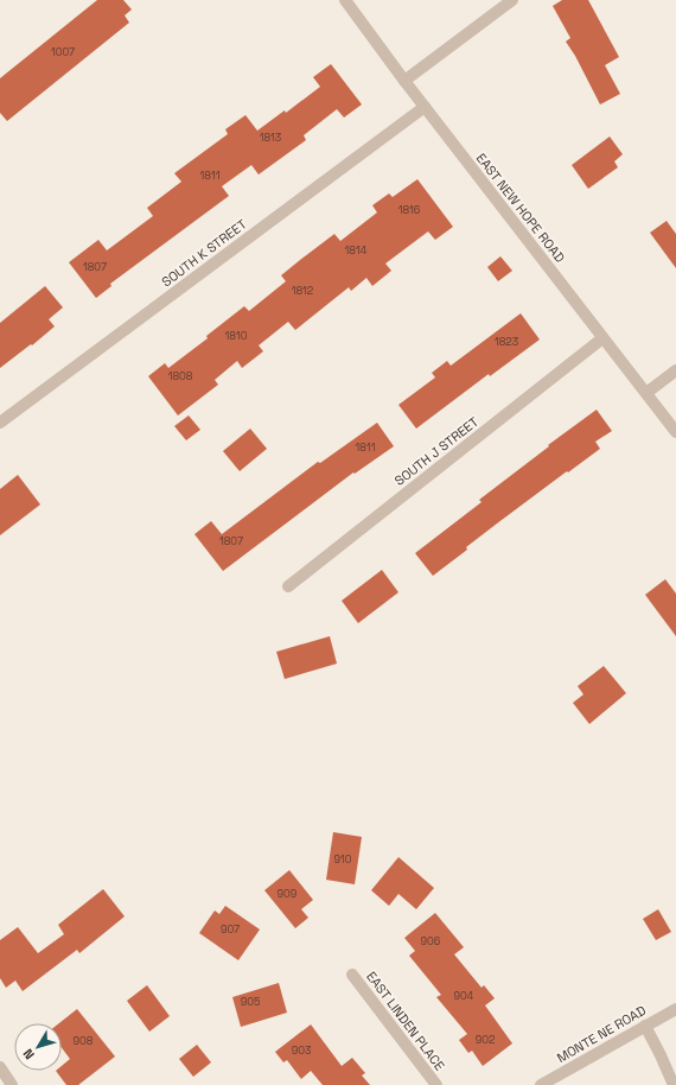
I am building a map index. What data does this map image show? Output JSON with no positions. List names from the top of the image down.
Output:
{
  "streets": {
    "street": [
      "EAST NEW HOPE ROAD",
      "SOUTH K STREET",
      "SOUTH J STREET",
      "EAST LINDEN PLACE",
      "MONTE NE ROAD"
    ]
  },
  "crossings": [
    ["EAST NEW HOPE ROAD", "SOUTH K STREET"],
    ["EAST NEW HOPE ROAD", "SOUTH J STREET"]
  ],
  "house_numbers": [
    "1007",
    "1813",
    "1811",
    "1816",
    "1814",
    "1807",
    "1812",
    "1810",
    "1823",
    "1808",
    "1811",
    "1807",
    "910",
    "909",
    "907",
    "906",
    "904",
    "905",
    "902",
    "908",
    "903"
  ],
  "north": "bottom left"
}
